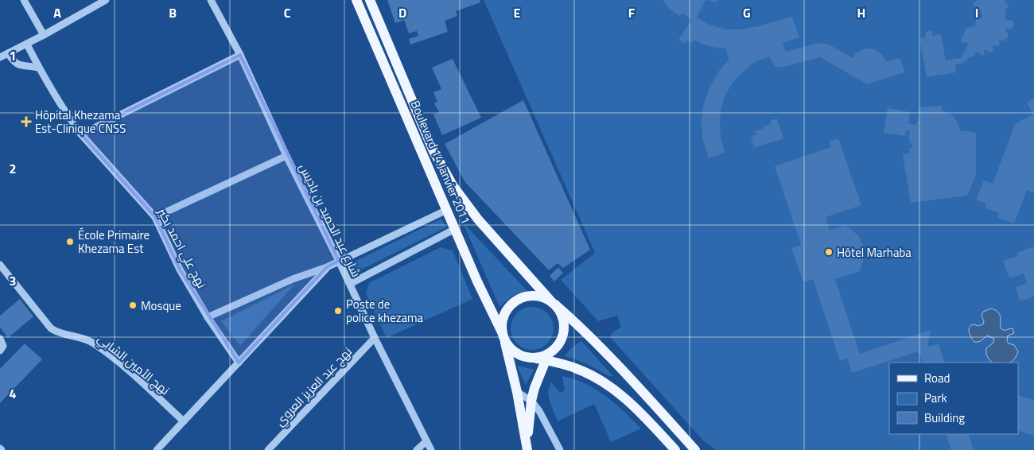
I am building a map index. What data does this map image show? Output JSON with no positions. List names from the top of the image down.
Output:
{
  "streets": {
    "main road": ["Boulevard 14 Janvier 2011"],
    "street": [
      "شارع عبد الحميد بن باديس",
      "نهج علي احمد بكير",
      "نهج الأمين الشابي",
      "نهج عبد العزيز العروي"
    ]
  },
  "crossings": [
    ["شارع عبد الحميد بن باديس", "نهج عبد العزيز العروي"]
  ],
  "places": {
    "health": ["Hôpital Khezama Est-Clinique CNSS"],
    "other": [
      "École Primaire Khezama Est",
      "Hôtel Marhaba",
      "Mosque",
      "Poste de police khezama"
    ]
  },
  "legend": ["Road", "Park", "Building"],
  "grid": {
    "columns": [
      "A",
      "B",
      "C",
      "D",
      "E",
      "F",
      "G",
      "H",
      "I"
    ],
    "rows": [
      "1",
      "2",
      "3",
      "4"
    ]
  }
}
